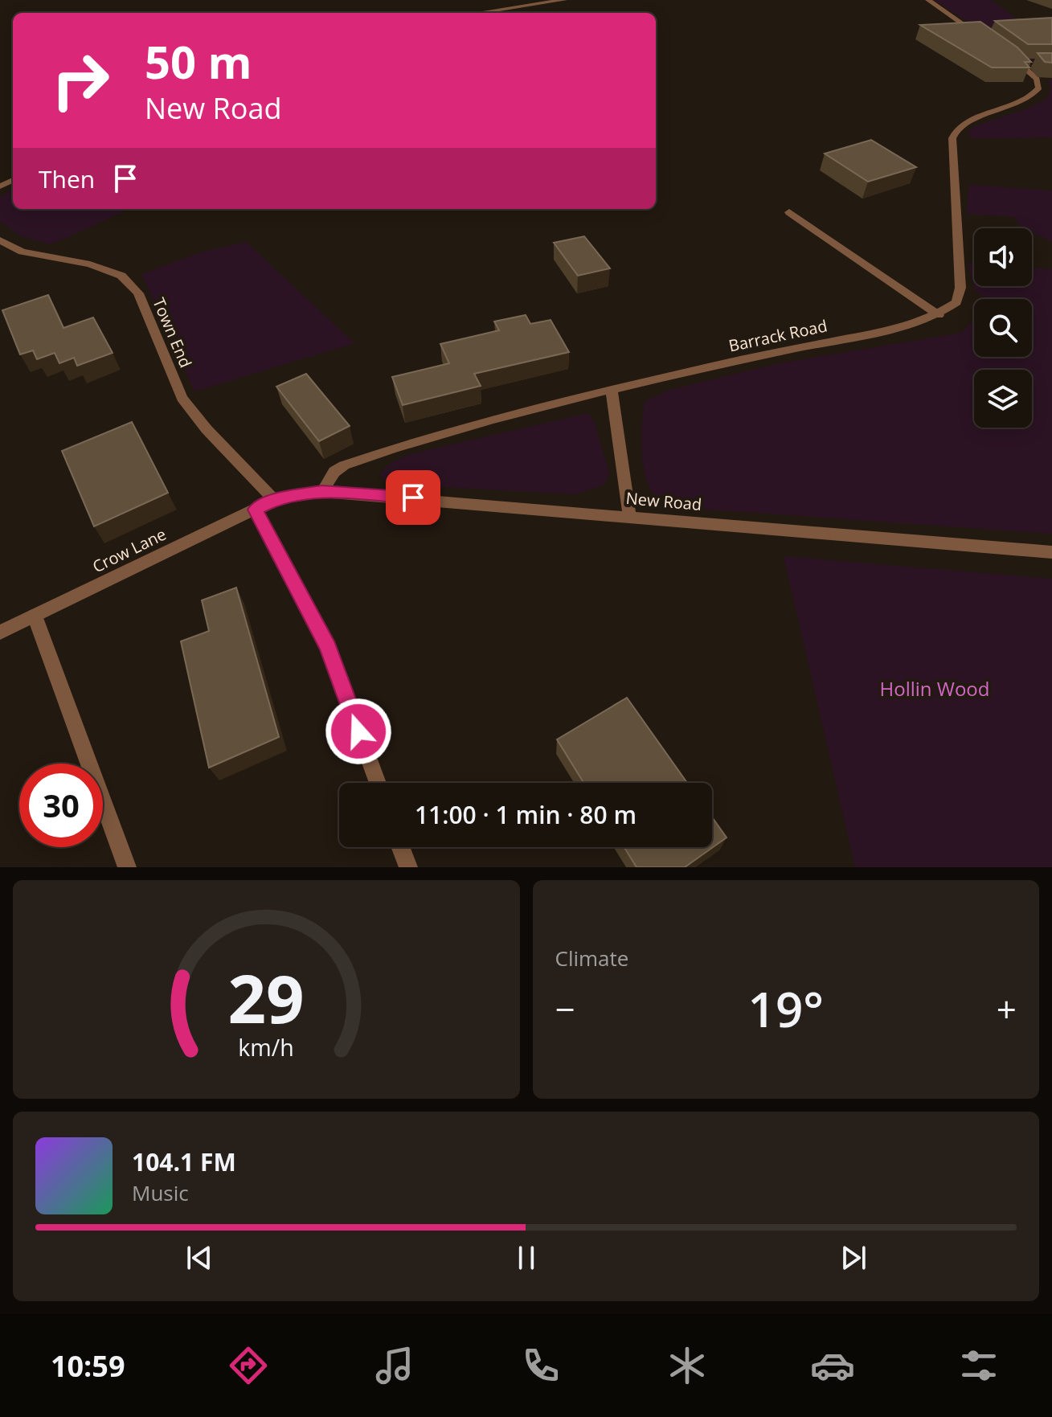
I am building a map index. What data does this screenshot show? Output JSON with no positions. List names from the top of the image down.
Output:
{
  "streets": {
    "street": [
      "Town End",
      "Barrack Road",
      "New Road",
      "Crow Lane"
    ]
  },
  "crossings": [
    ["Town End", "New Road"],
    ["Town End", "Crow Lane"],
    ["Barrack Road", "New Road"],
    ["New Road", "Crow Lane"]
  ],
  "parks": ["Hollin Wood"],
  "page": {
    "turn": ["50 m", "New Road"],
    "then": "Then",
    "limit": "30",
    "trip": "11:00 · 1 min · 80 m",
    "tile": "Climate",
    "heat": ["−", "19°", "+"],
    "song": ["104.1 FM", "Music"],
    "tabs": "10:59",
    "gauge": ["29", "km/h"]
  }
}
